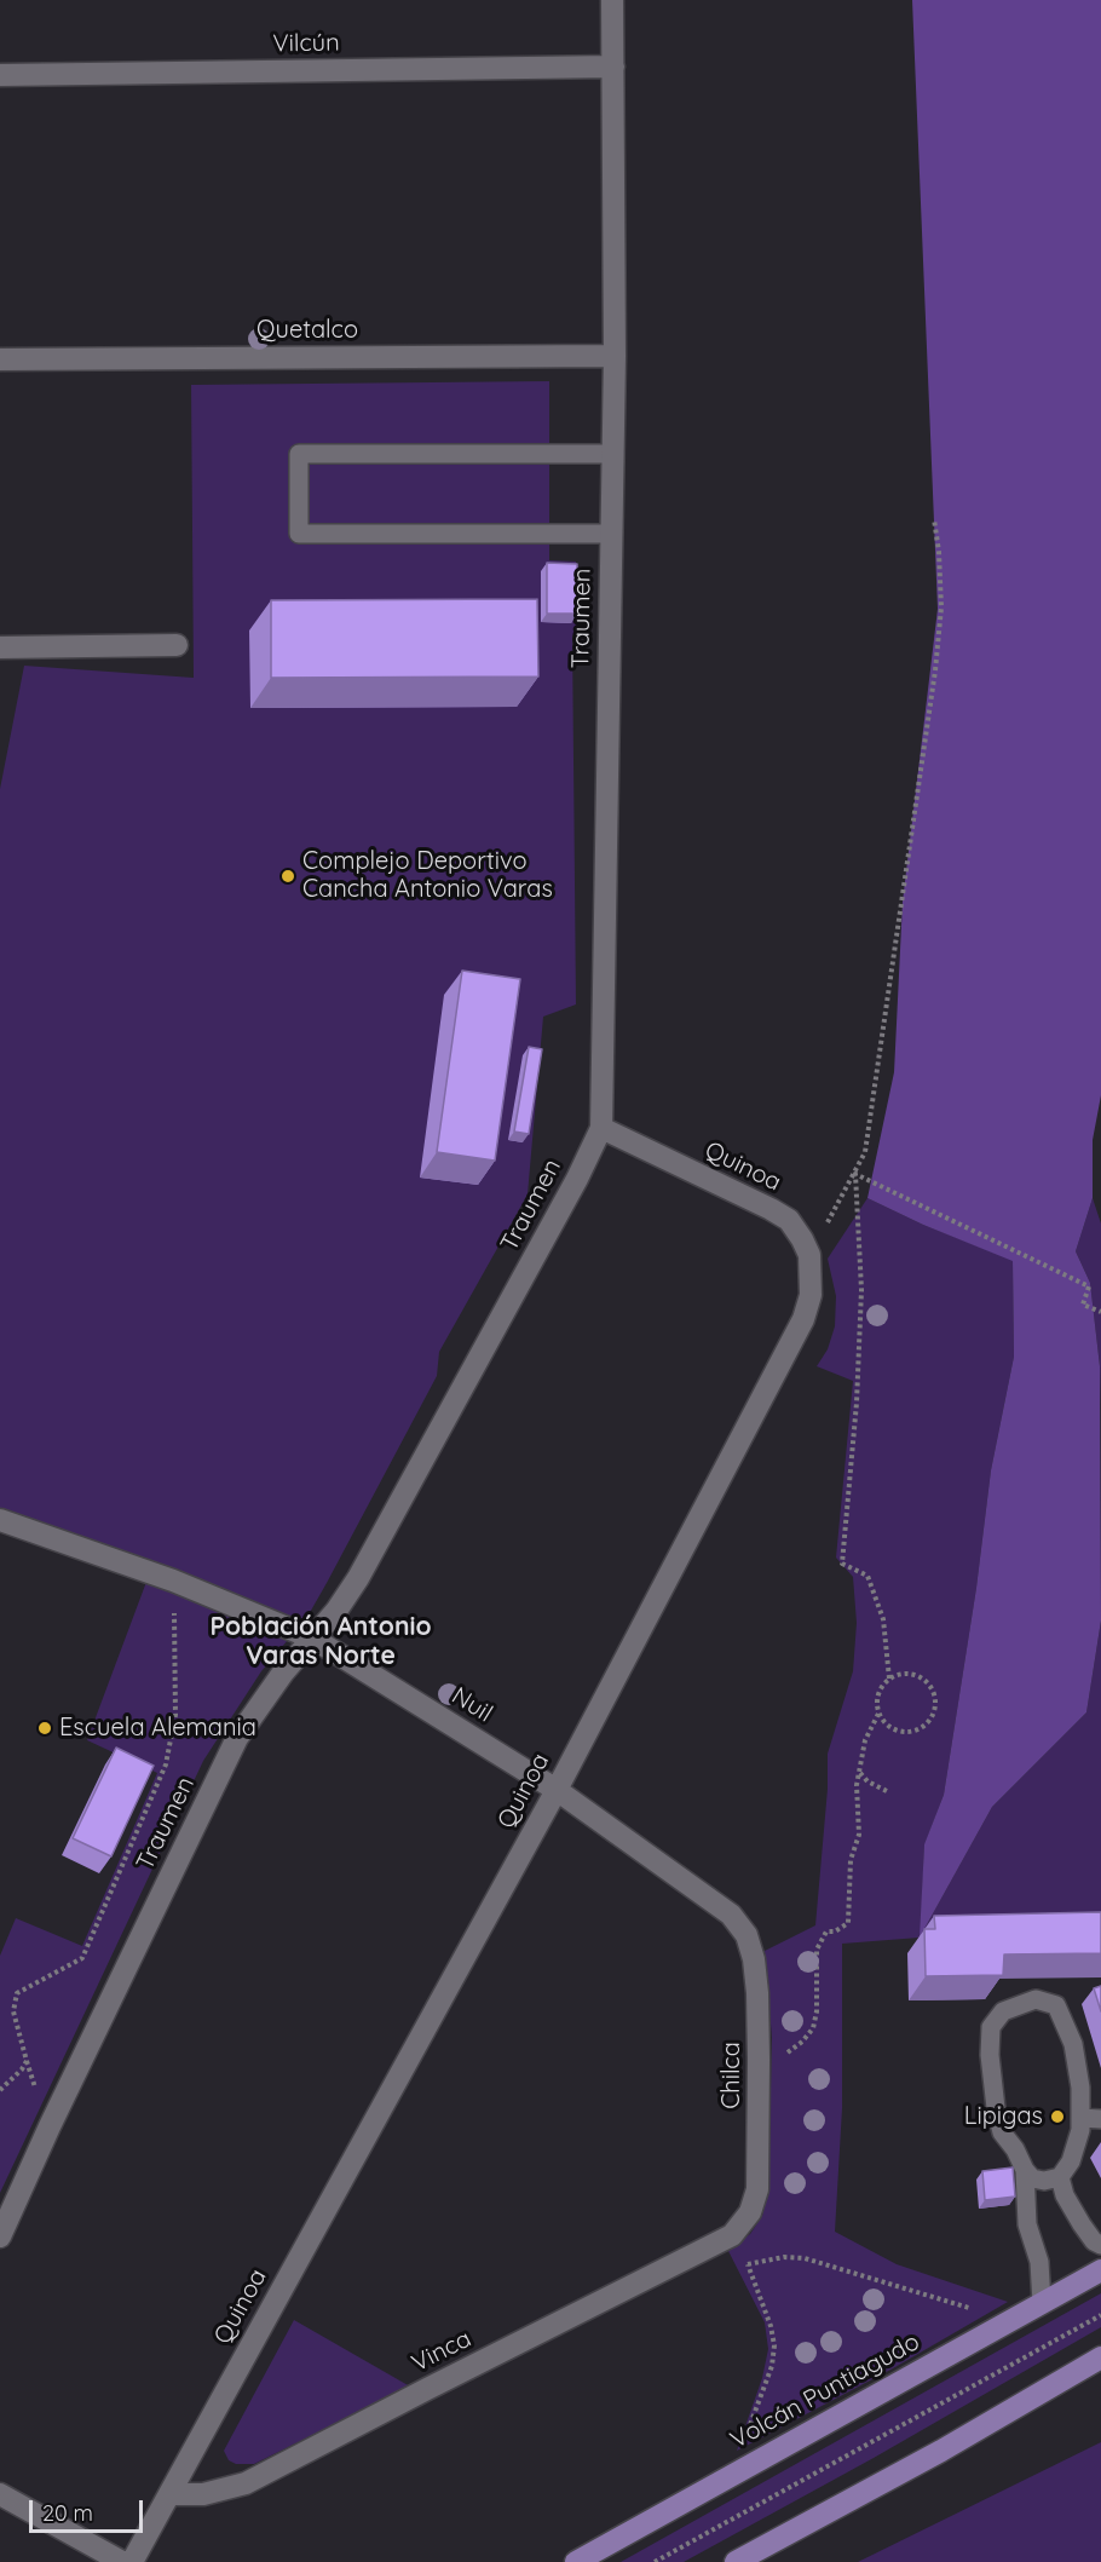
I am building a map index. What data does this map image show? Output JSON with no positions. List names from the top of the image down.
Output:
{
  "streets": {
    "main road": ["Volcán Puntiagudo"],
    "street": [
      "Vilcún",
      "Quetalco",
      "Traumen",
      "Quinoa",
      "Nuil",
      "Chilca",
      "Vinca"
    ]
  },
  "crossings": [
    ["Vilcún", "Traumen"],
    ["Quetalco", "Traumen"],
    ["Traumen", "Quinoa"],
    ["Traumen", "Nuil"],
    ["Quinoa", "Nuil"],
    ["Quinoa", "Vinca"],
    ["Nuil", "Chilca"],
    ["Chilca", "Vinca"]
  ],
  "districts": ["Población Antonio Varas Norte"],
  "places": ["Complejo Deportivo Cancha Antonio Varas", "Escuela Alemania", "Lipigas"],
  "scale_bar": "20 m"
}
